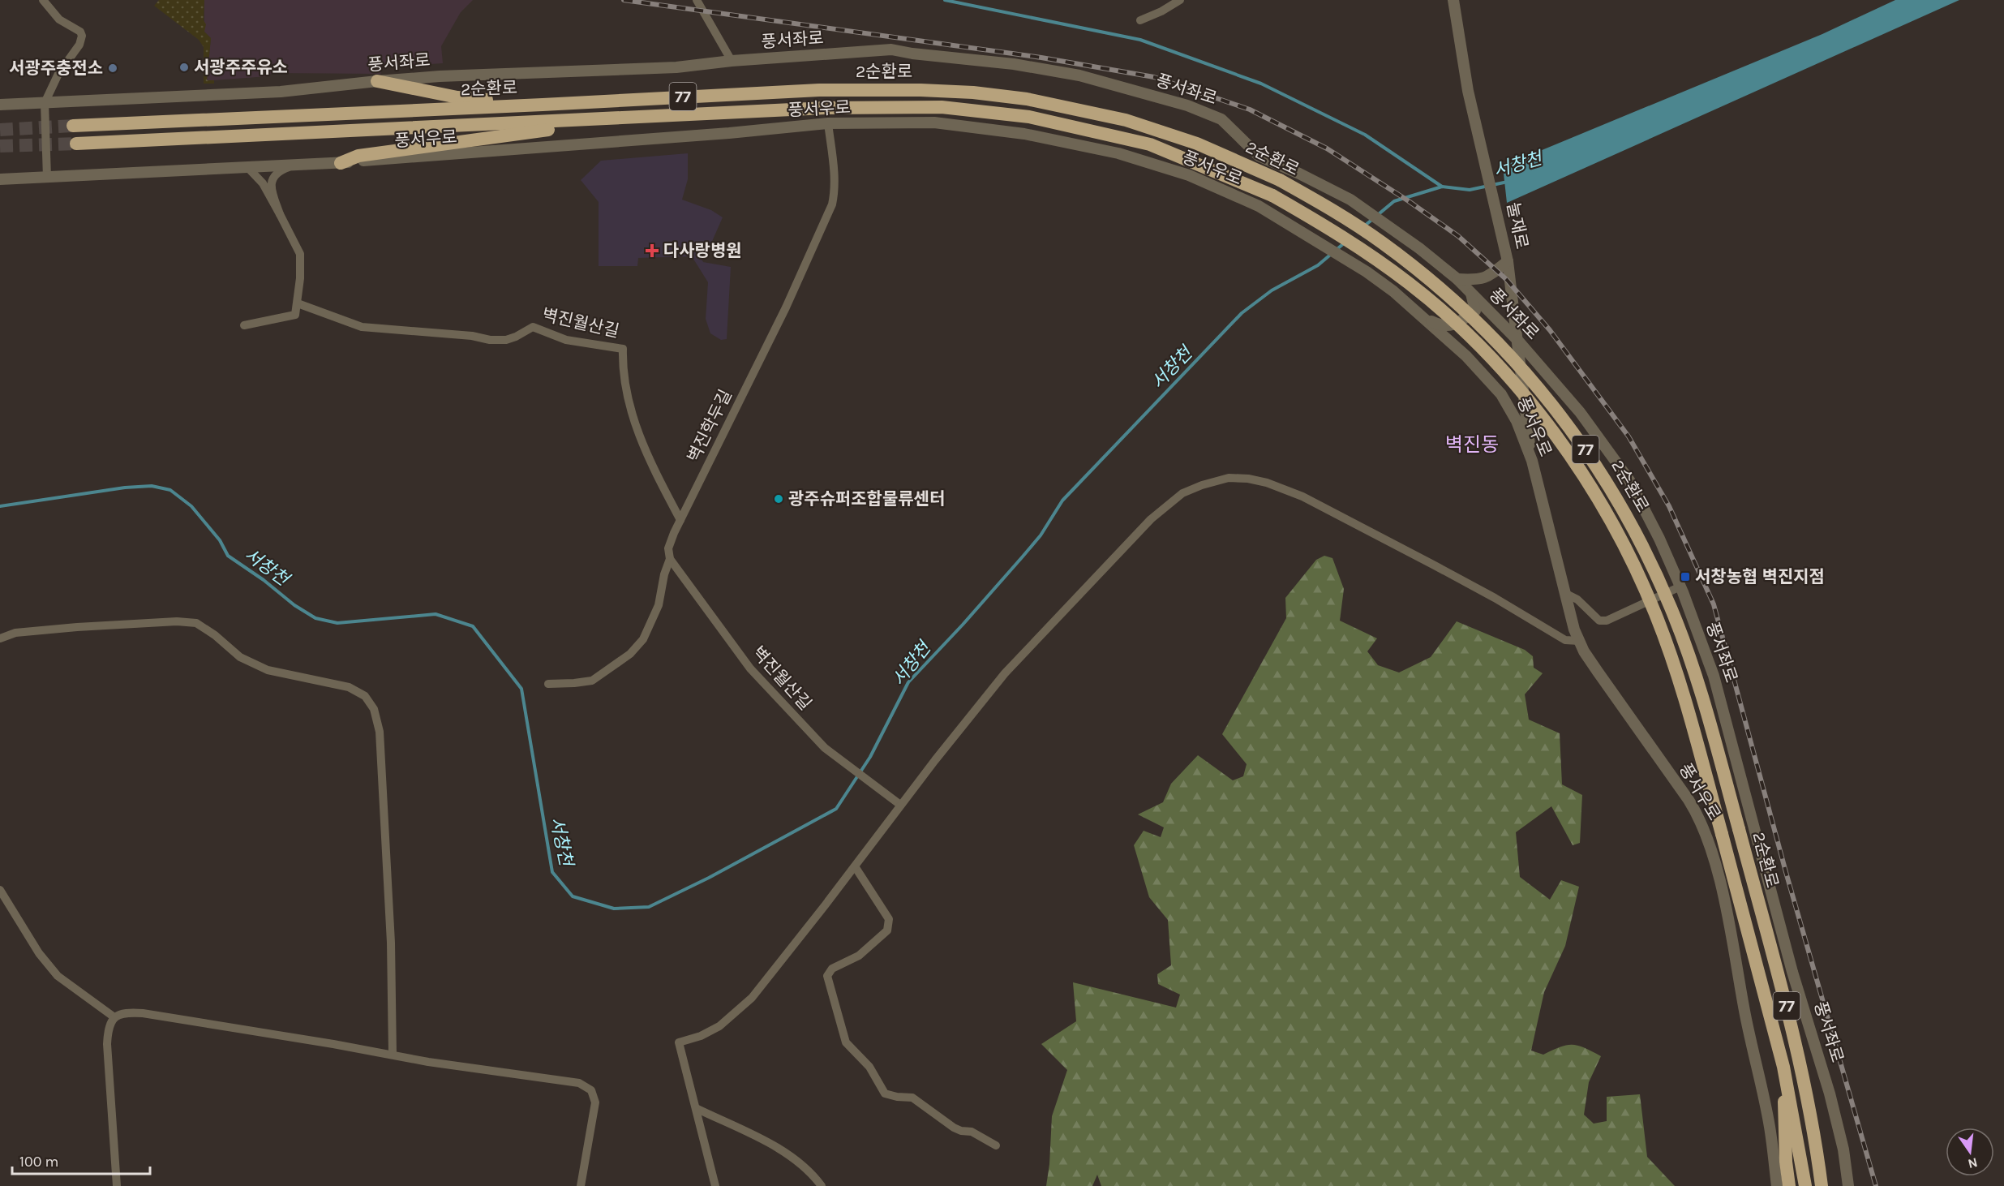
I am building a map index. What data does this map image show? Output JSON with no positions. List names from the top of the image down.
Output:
{
  "streets": {
    "highway": ["2순환로", "77"],
    "street": [
      "풍서좌로",
      "풍서우로",
      "눌재로",
      "벽진월산길",
      "벽진학두길"
    ]
  },
  "crossings": [
    ["풍서좌로", "눌재로"],
    ["풍서우로", "눌재로"],
    ["풍서우로", "벽진학두길"],
    ["벽진월산길", "벽진학두길"]
  ],
  "districts": ["벽진동"],
  "water": ["서창천"],
  "places": {
    "other": ["서광주주유소", "서광주충전소", "광주슈퍼조합물류센터"],
    "health": ["다사랑병원"],
    "transit": ["서창농협 벽진지점"]
  },
  "scale_bar": "100 m",
  "north": "bottom"
}
